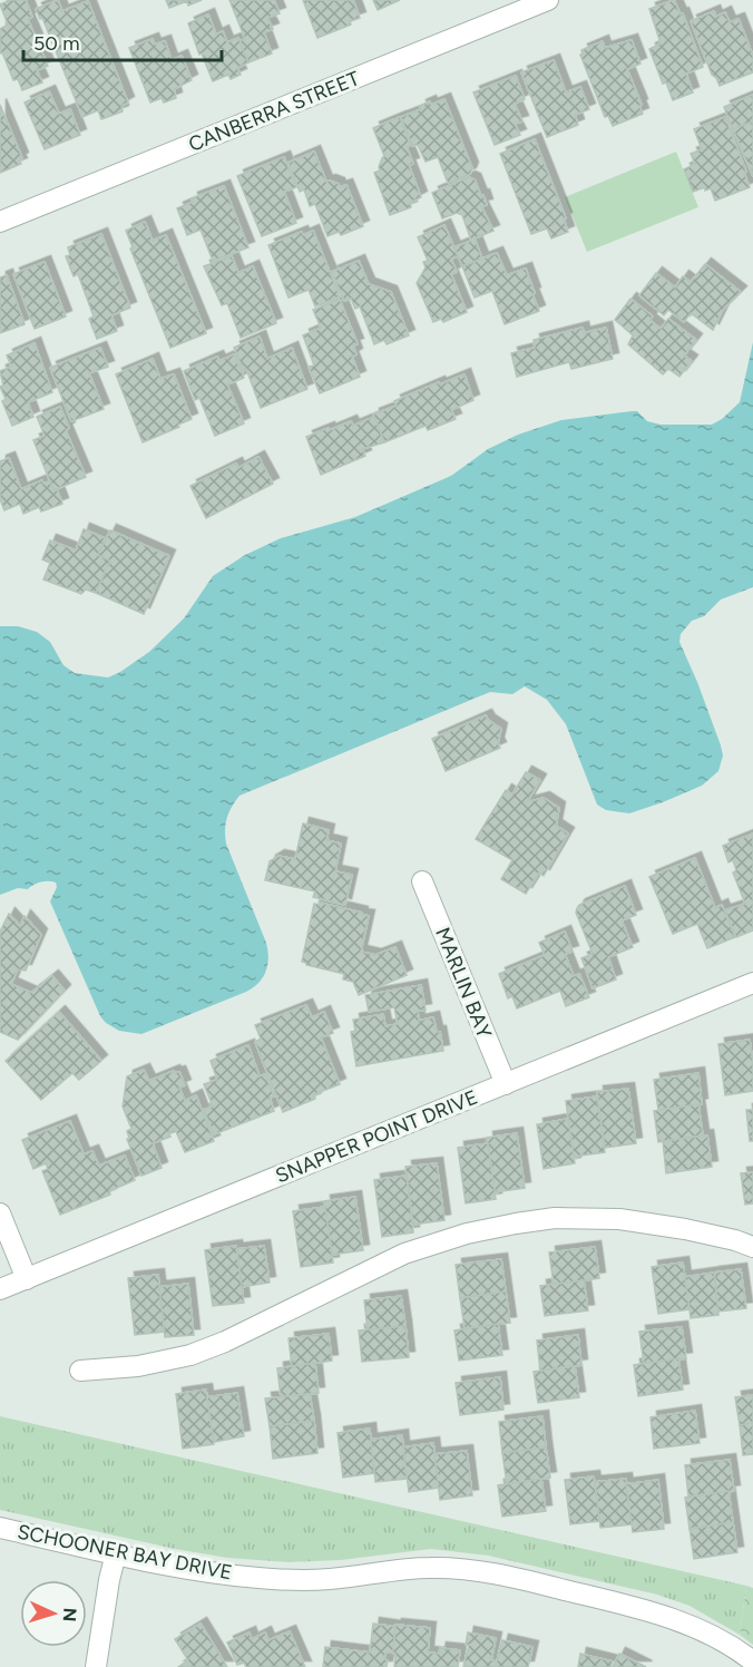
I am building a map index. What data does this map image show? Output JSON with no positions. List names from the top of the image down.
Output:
{
  "streets": {
    "street": [
      "CANBERRA STREET",
      "MARLIN BAY",
      "SNAPPER POINT DRIVE",
      "SCHOONER BAY DRIVE"
    ]
  },
  "crossings": [
    ["MARLIN BAY", "SNAPPER POINT DRIVE"]
  ],
  "scale_bar": "50 m",
  "north": "right"
}
